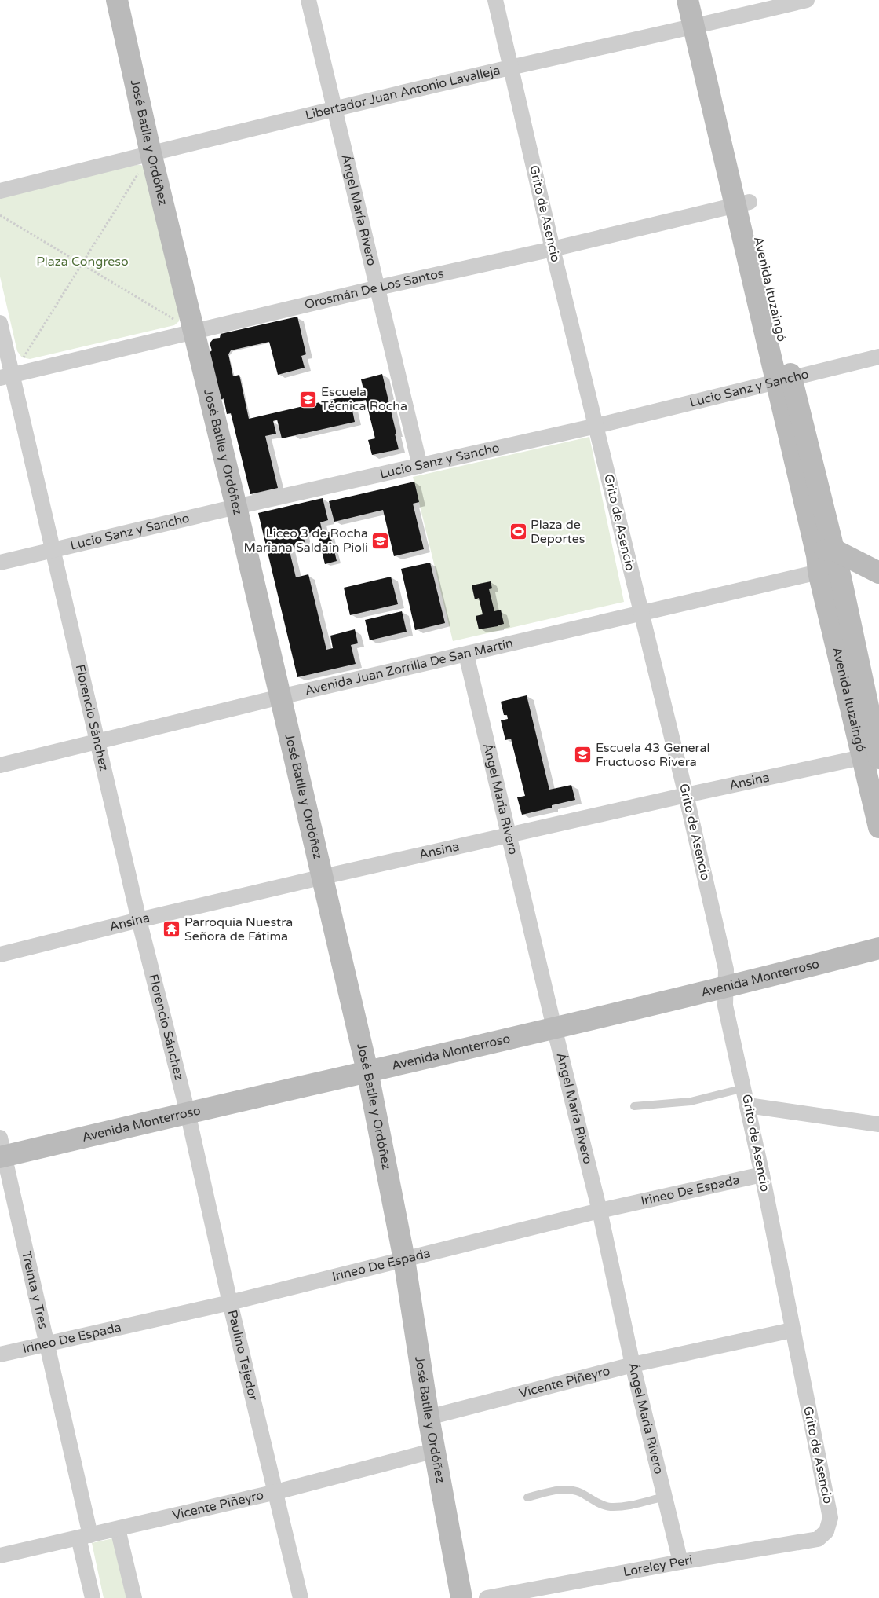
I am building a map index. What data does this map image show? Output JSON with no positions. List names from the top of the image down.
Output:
{
  "streets": {
    "street": [
      "Libertador Juan Antonio Lavalleja",
      "José Batlle y Ordóñez",
      "Ángel María Rivero",
      "Grito de Asencio",
      "Orosmán De Los Santos",
      "Avenida Ituzaingó",
      "Lucio Sanz y Sancho",
      "Avenida Juan Zorrilla De San Martín",
      "Florencio Sánchez",
      "Ansina",
      "Avenida Monterroso",
      "Irineo De Espada",
      "Treinta y Tres",
      "Paulino Tejedor",
      "Vicente Piñeyro",
      "Loreley Peri"
    ]
  },
  "crossings": [
    ["Libertador Juan Antonio Lavalleja", "José Batlle y Ordóñez"],
    ["Libertador Juan Antonio Lavalleja", "Ángel María Rivero"],
    ["Libertador Juan Antonio Lavalleja", "Grito de Asencio"],
    ["Libertador Juan Antonio Lavalleja", "Avenida Ituzaingó"],
    ["José Batlle y Ordóñez", "Orosmán De Los Santos"],
    ["José Batlle y Ordóñez", "Lucio Sanz y Sancho"],
    ["José Batlle y Ordóñez", "Avenida Juan Zorrilla De San Martín"],
    ["José Batlle y Ordóñez", "Ansina"],
    ["José Batlle y Ordóñez", "Avenida Monterroso"],
    ["José Batlle y Ordóñez", "Irineo De Espada"],
    ["José Batlle y Ordóñez", "Vicente Piñeyro"],
    ["Ángel María Rivero", "Orosmán De Los Santos"],
    ["Ángel María Rivero", "Lucio Sanz y Sancho"],
    ["Ángel María Rivero", "Avenida Juan Zorrilla De San Martín"],
    ["Ángel María Rivero", "Ansina"],
    ["Ángel María Rivero", "Avenida Monterroso"],
    ["Ángel María Rivero", "Irineo De Espada"],
    ["Ángel María Rivero", "Vicente Piñeyro"],
    ["Ángel María Rivero", "Loreley Peri"],
    ["Grito de Asencio", "Orosmán De Los Santos"],
    ["Grito de Asencio", "Lucio Sanz y Sancho"],
    ["Grito de Asencio", "Avenida Juan Zorrilla De San Martín"],
    ["Grito de Asencio", "Ansina"],
    ["Grito de Asencio", "Avenida Monterroso"],
    ["Grito de Asencio", "Irineo De Espada"],
    ["Grito de Asencio", "Vicente Piñeyro"],
    ["Grito de Asencio", "Loreley Peri"],
    ["Orosmán De Los Santos", "Avenida Ituzaingó"],
    ["Orosmán De Los Santos", "Florencio Sánchez"],
    ["Avenida Ituzaingó", "Lucio Sanz y Sancho"],
    ["Avenida Ituzaingó", "Avenida Juan Zorrilla De San Martín"],
    ["Avenida Ituzaingó", "Ansina"],
    ["Lucio Sanz y Sancho", "Florencio Sánchez"],
    ["Avenida Juan Zorrilla De San Martín", "Florencio Sánchez"],
    ["Florencio Sánchez", "Ansina"],
    ["Florencio Sánchez", "Avenida Monterroso"],
    ["Florencio Sánchez", "Paulino Tejedor"],
    ["Avenida Monterroso", "Treinta y Tres"],
    ["Avenida Monterroso", "Paulino Tejedor"],
    ["Irineo De Espada", "Treinta y Tres"],
    ["Irineo De Espada", "Paulino Tejedor"],
    ["Treinta y Tres", "Vicente Piñeyro"],
    ["Paulino Tejedor", "Vicente Piñeyro"]
  ],
  "parks": ["Plaza Congreso"],
  "places": {
    "school or university": ["Escuela Técnica Rocha", "Liceo 3 de Rocha Mariana Saldain Pioli", "Escuela 43 General Fructuoso Rivera"],
    "sports": ["Plaza de Deportes"],
    "temple": ["Parroquia Nuestra Señora de Fátima"]
  }
}
